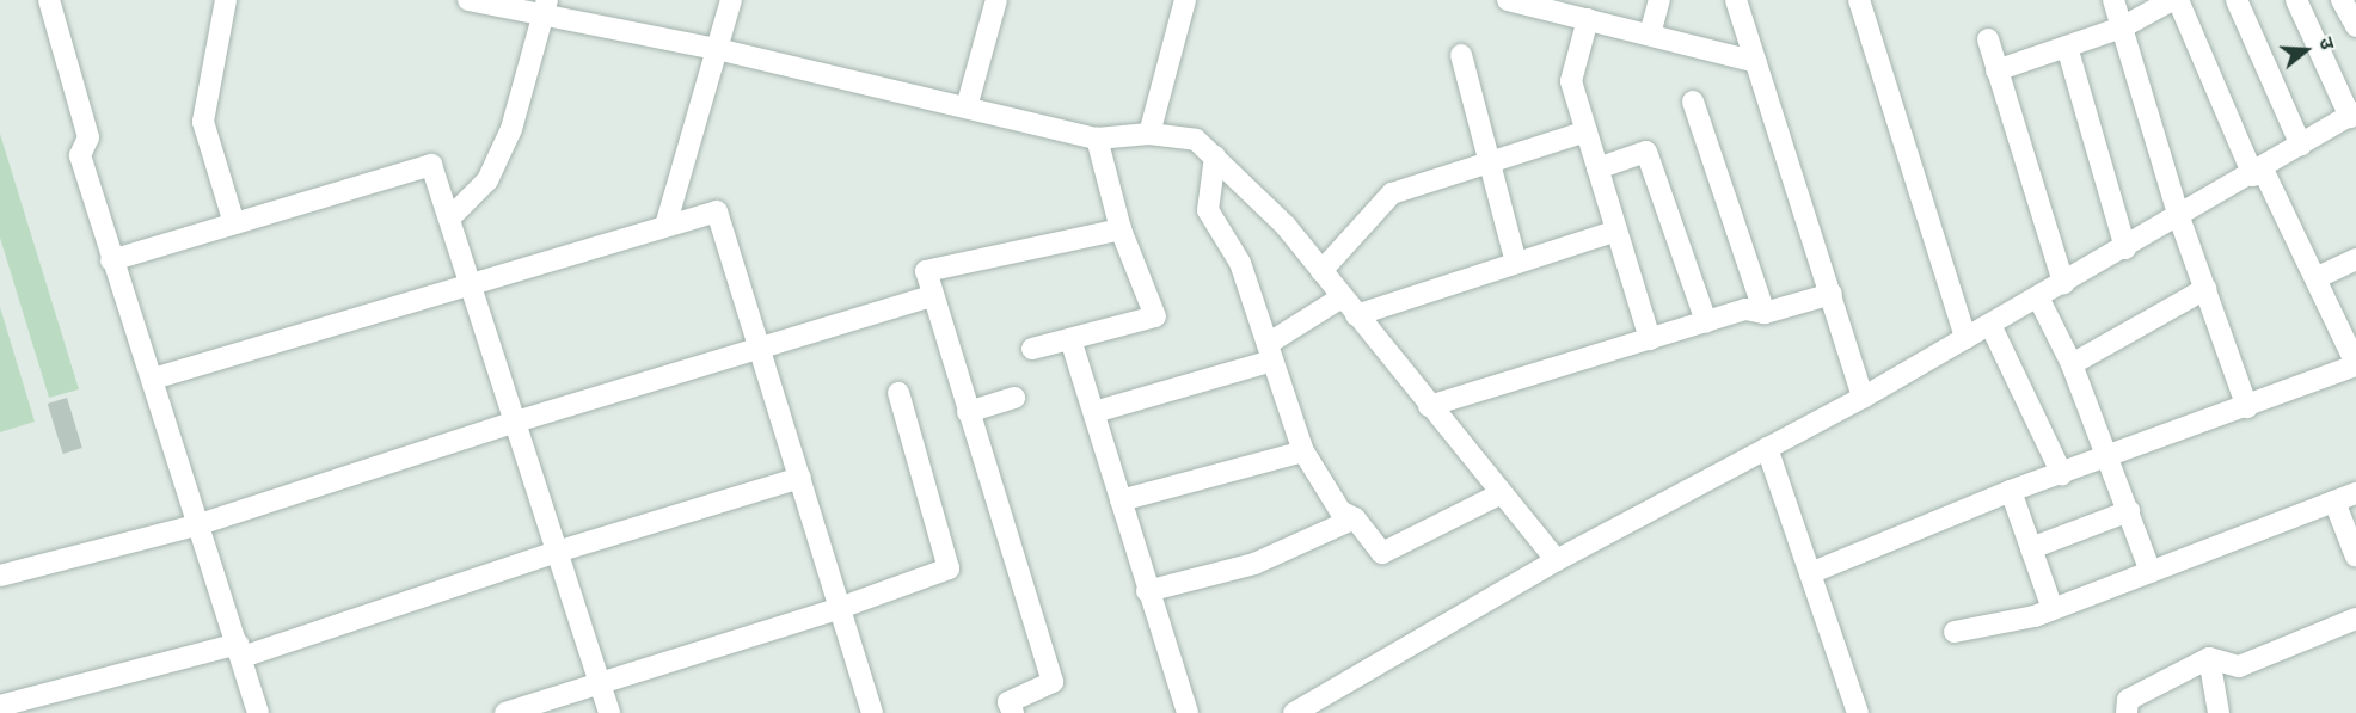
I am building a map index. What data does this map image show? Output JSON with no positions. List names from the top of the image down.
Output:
{
  "north": "right"
}
